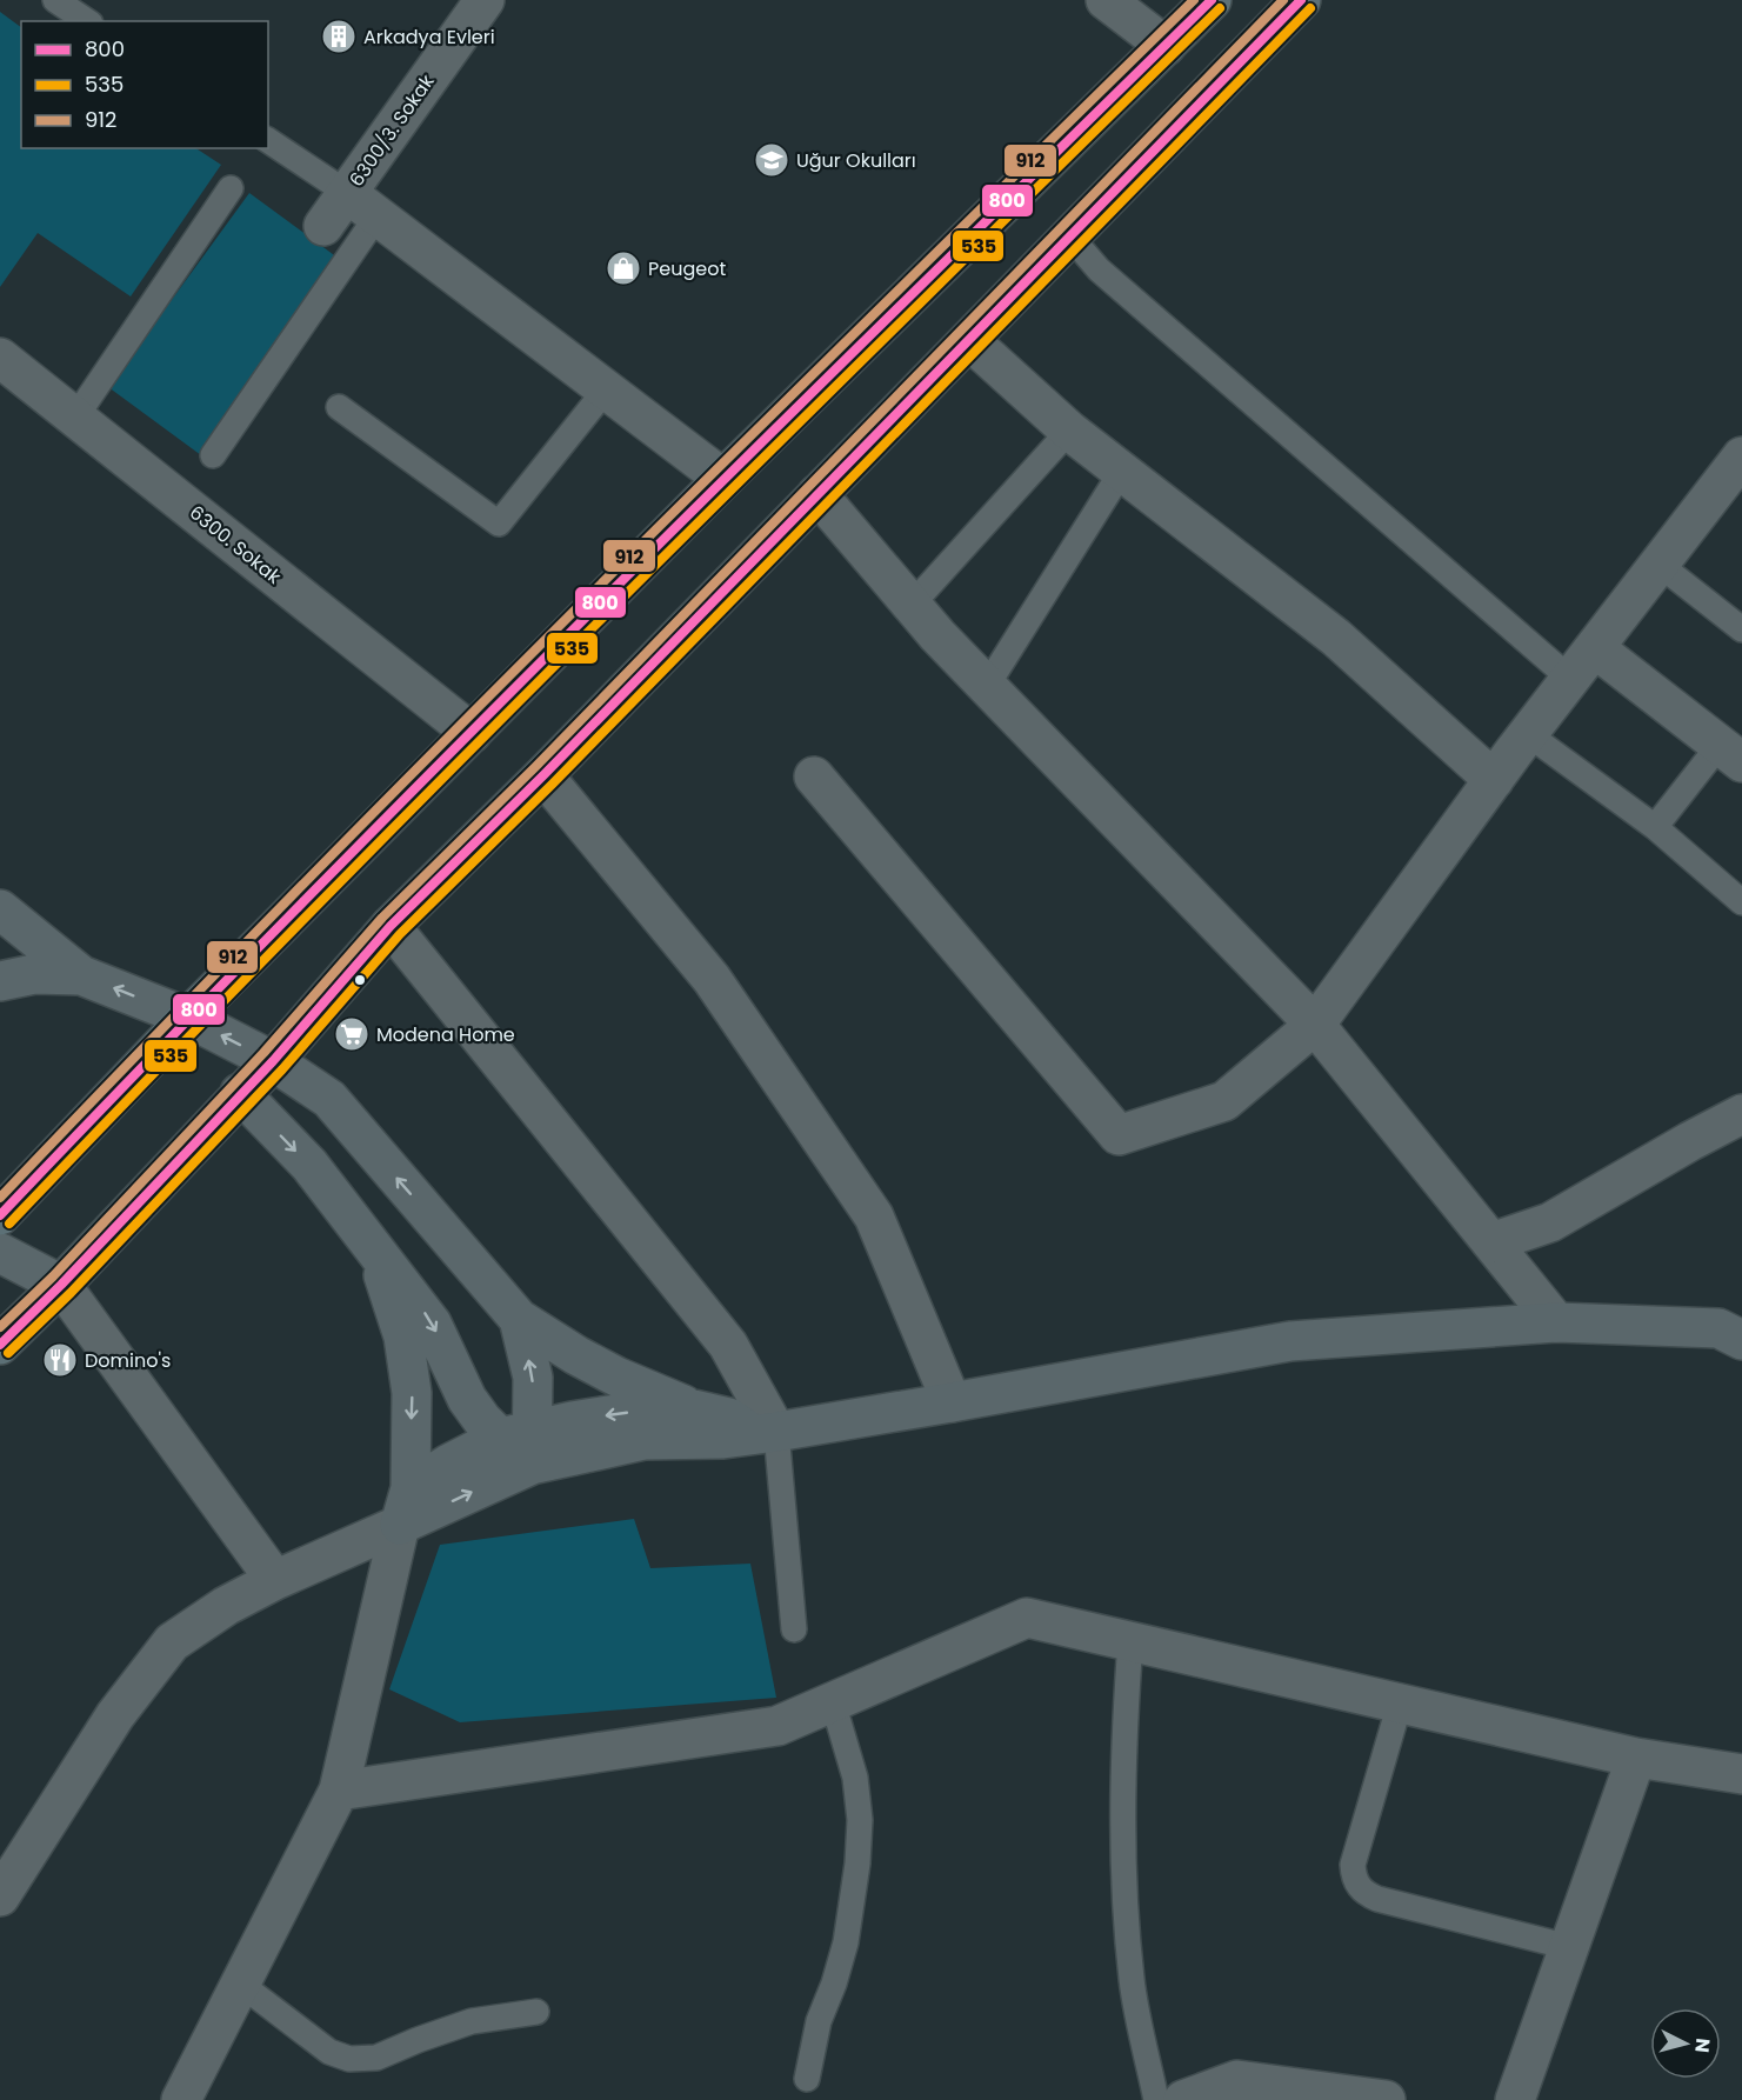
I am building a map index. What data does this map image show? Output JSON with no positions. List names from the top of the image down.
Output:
{
  "streets": {
    "street": ["6300/3. Sokak", "6300. Sokak"]
  },
  "places": {
    "building": ["Arkadya Evleri"],
    "school or university": ["Uğur Okulları"],
    "shop": ["Peugeot"],
    "supermarket": ["Modena Home"],
    "restaurant": ["Domino's"]
  },
  "lines": ["transit line 800", "transit line 912", "transit line 535"],
  "legend": ["800", "535", "912"],
  "north": "right"
}
